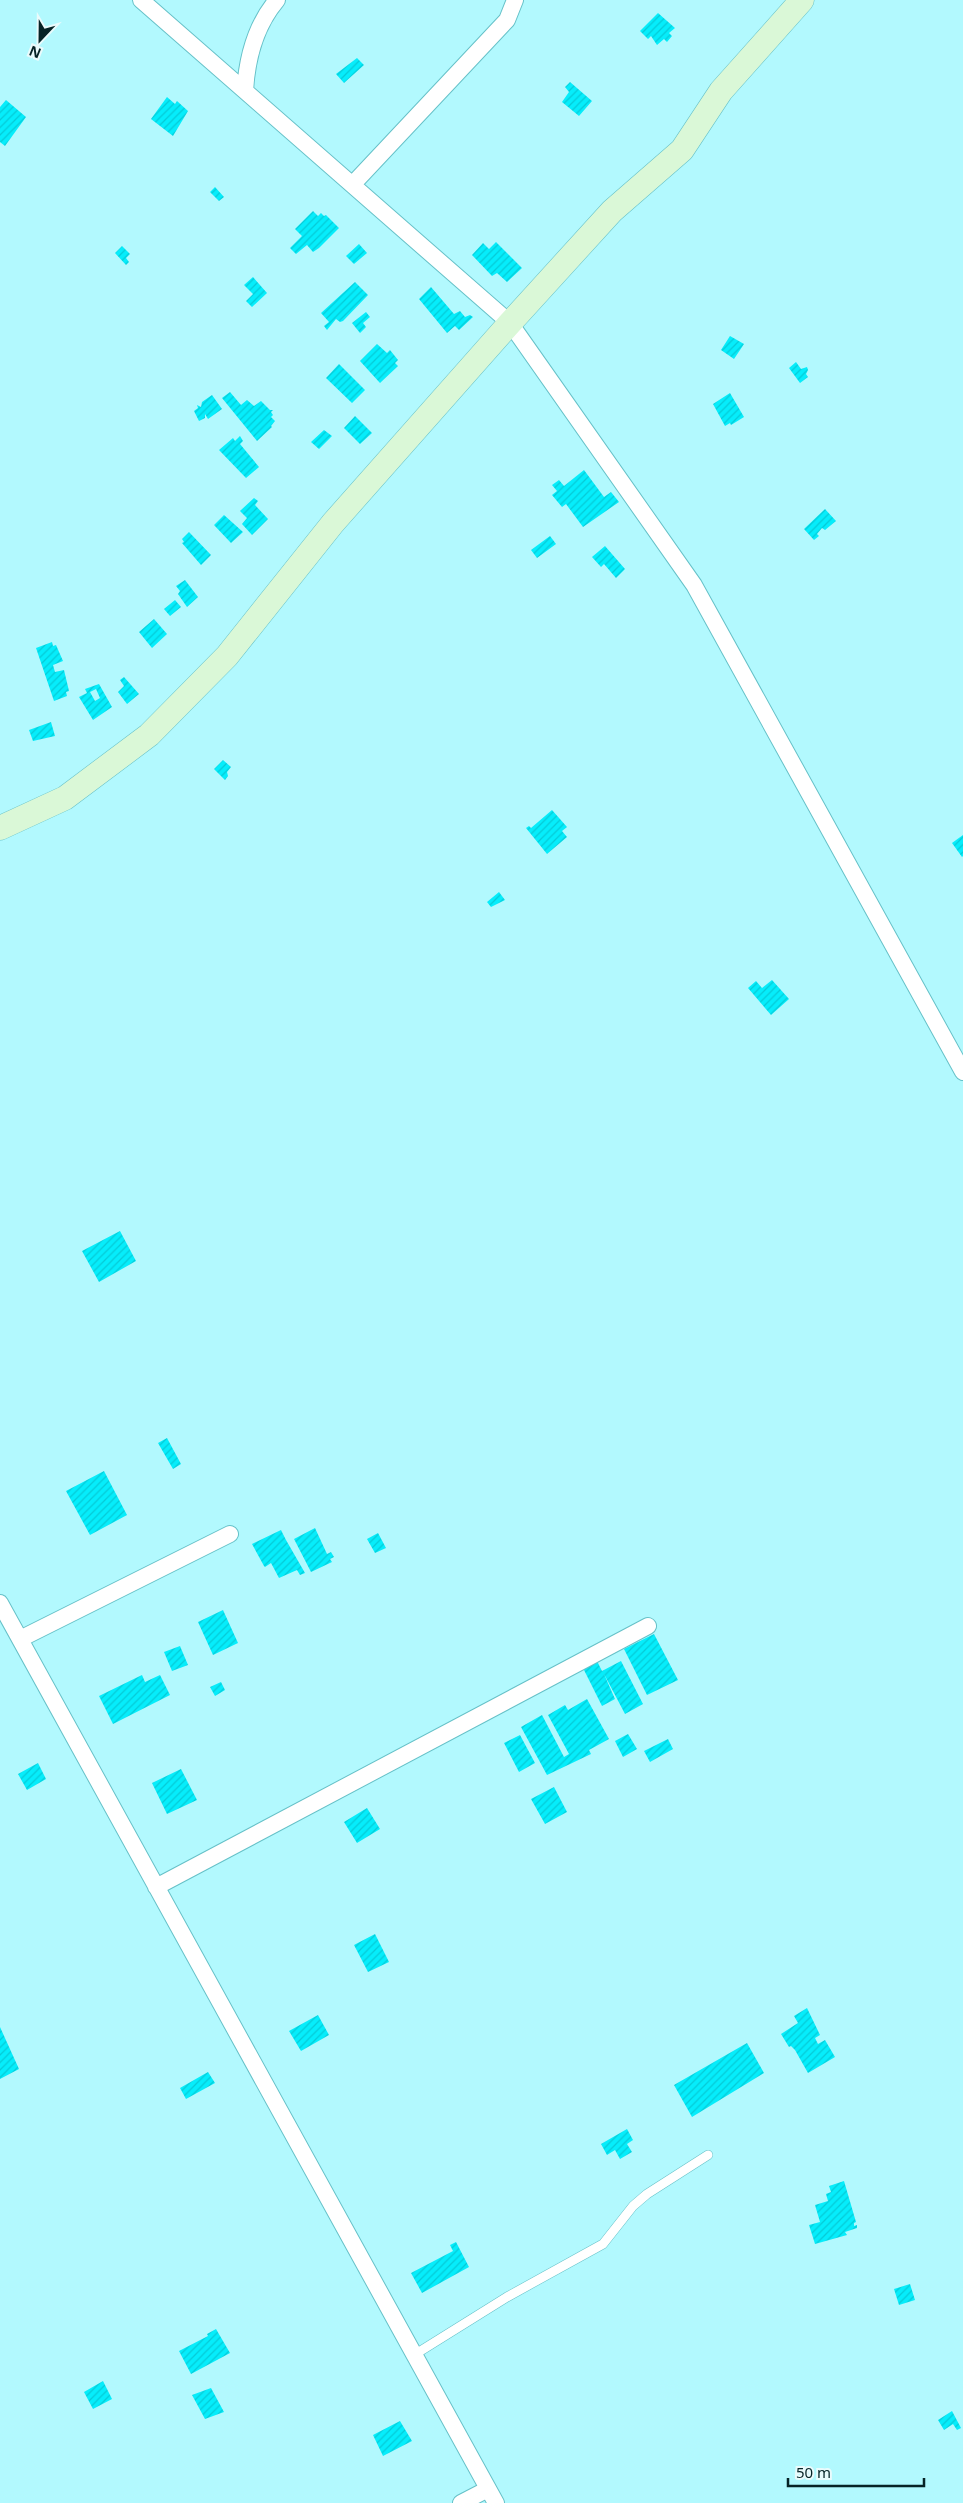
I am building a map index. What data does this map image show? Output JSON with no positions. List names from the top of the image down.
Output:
{
  "scale_bar": "50 m",
  "north": "bottom"
}
